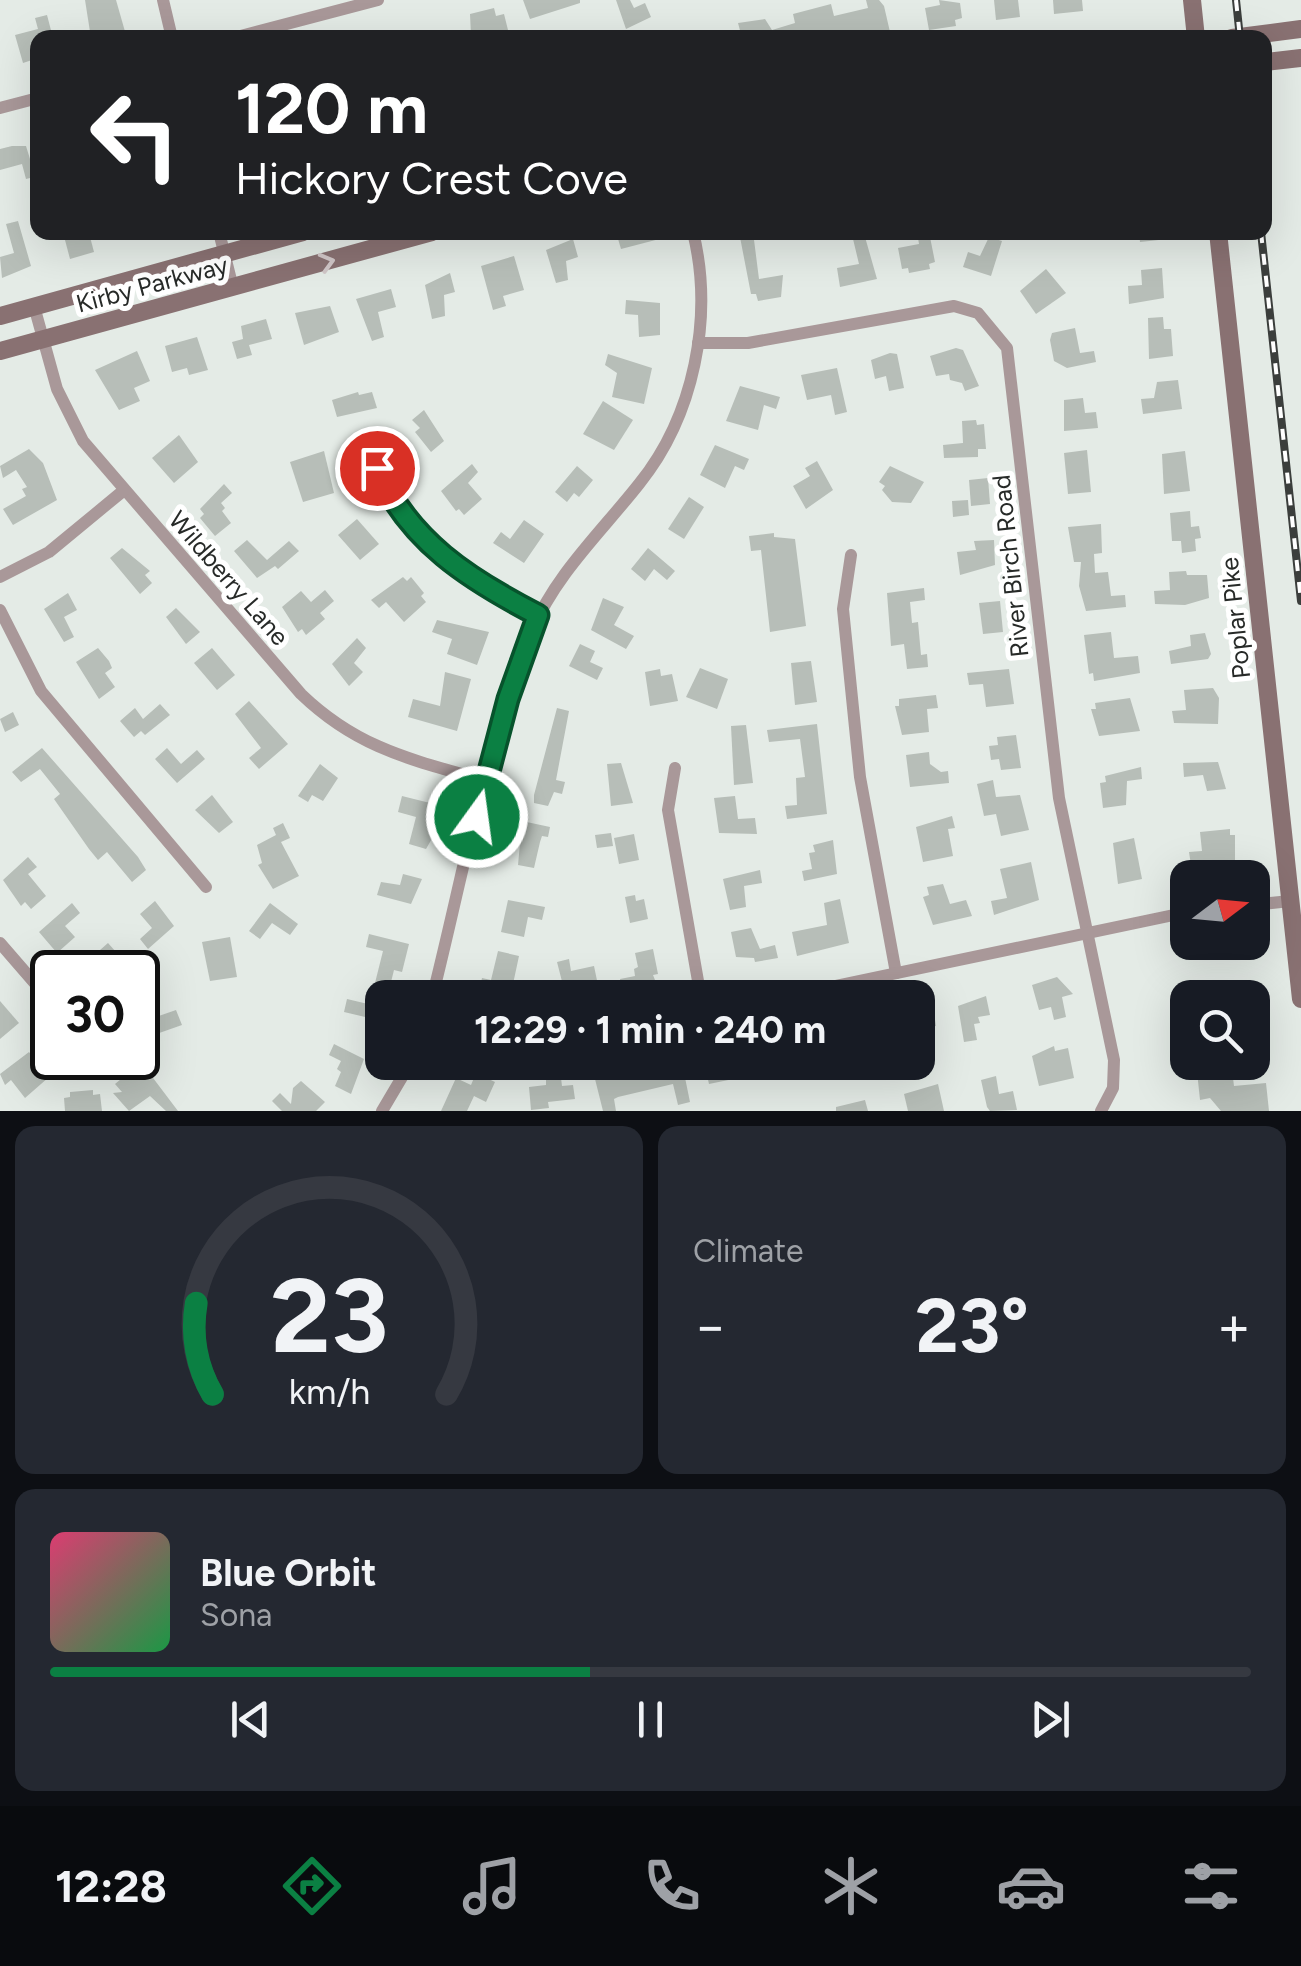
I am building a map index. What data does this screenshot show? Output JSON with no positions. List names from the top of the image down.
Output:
{
  "streets": {
    "main road": ["Kirby Parkway", "Poplar Pike"],
    "street": ["River Birch Road", "Wildberry Lane"]
  },
  "crossings": [
    ["Kirby Parkway", "Wildberry Lane"]
  ],
  "north": "right",
  "page": {
    "turn": ["120 m", "Hickory Crest Cove"],
    "limit": "30",
    "trip": "12:29 · 1 min · 240 m",
    "tile": "Climate",
    "heat": ["−", "23°", "+"],
    "song": ["Blue Orbit", "Sona"],
    "tabs": "12:28",
    "gauge": ["23", "km/h"]
  }
}
